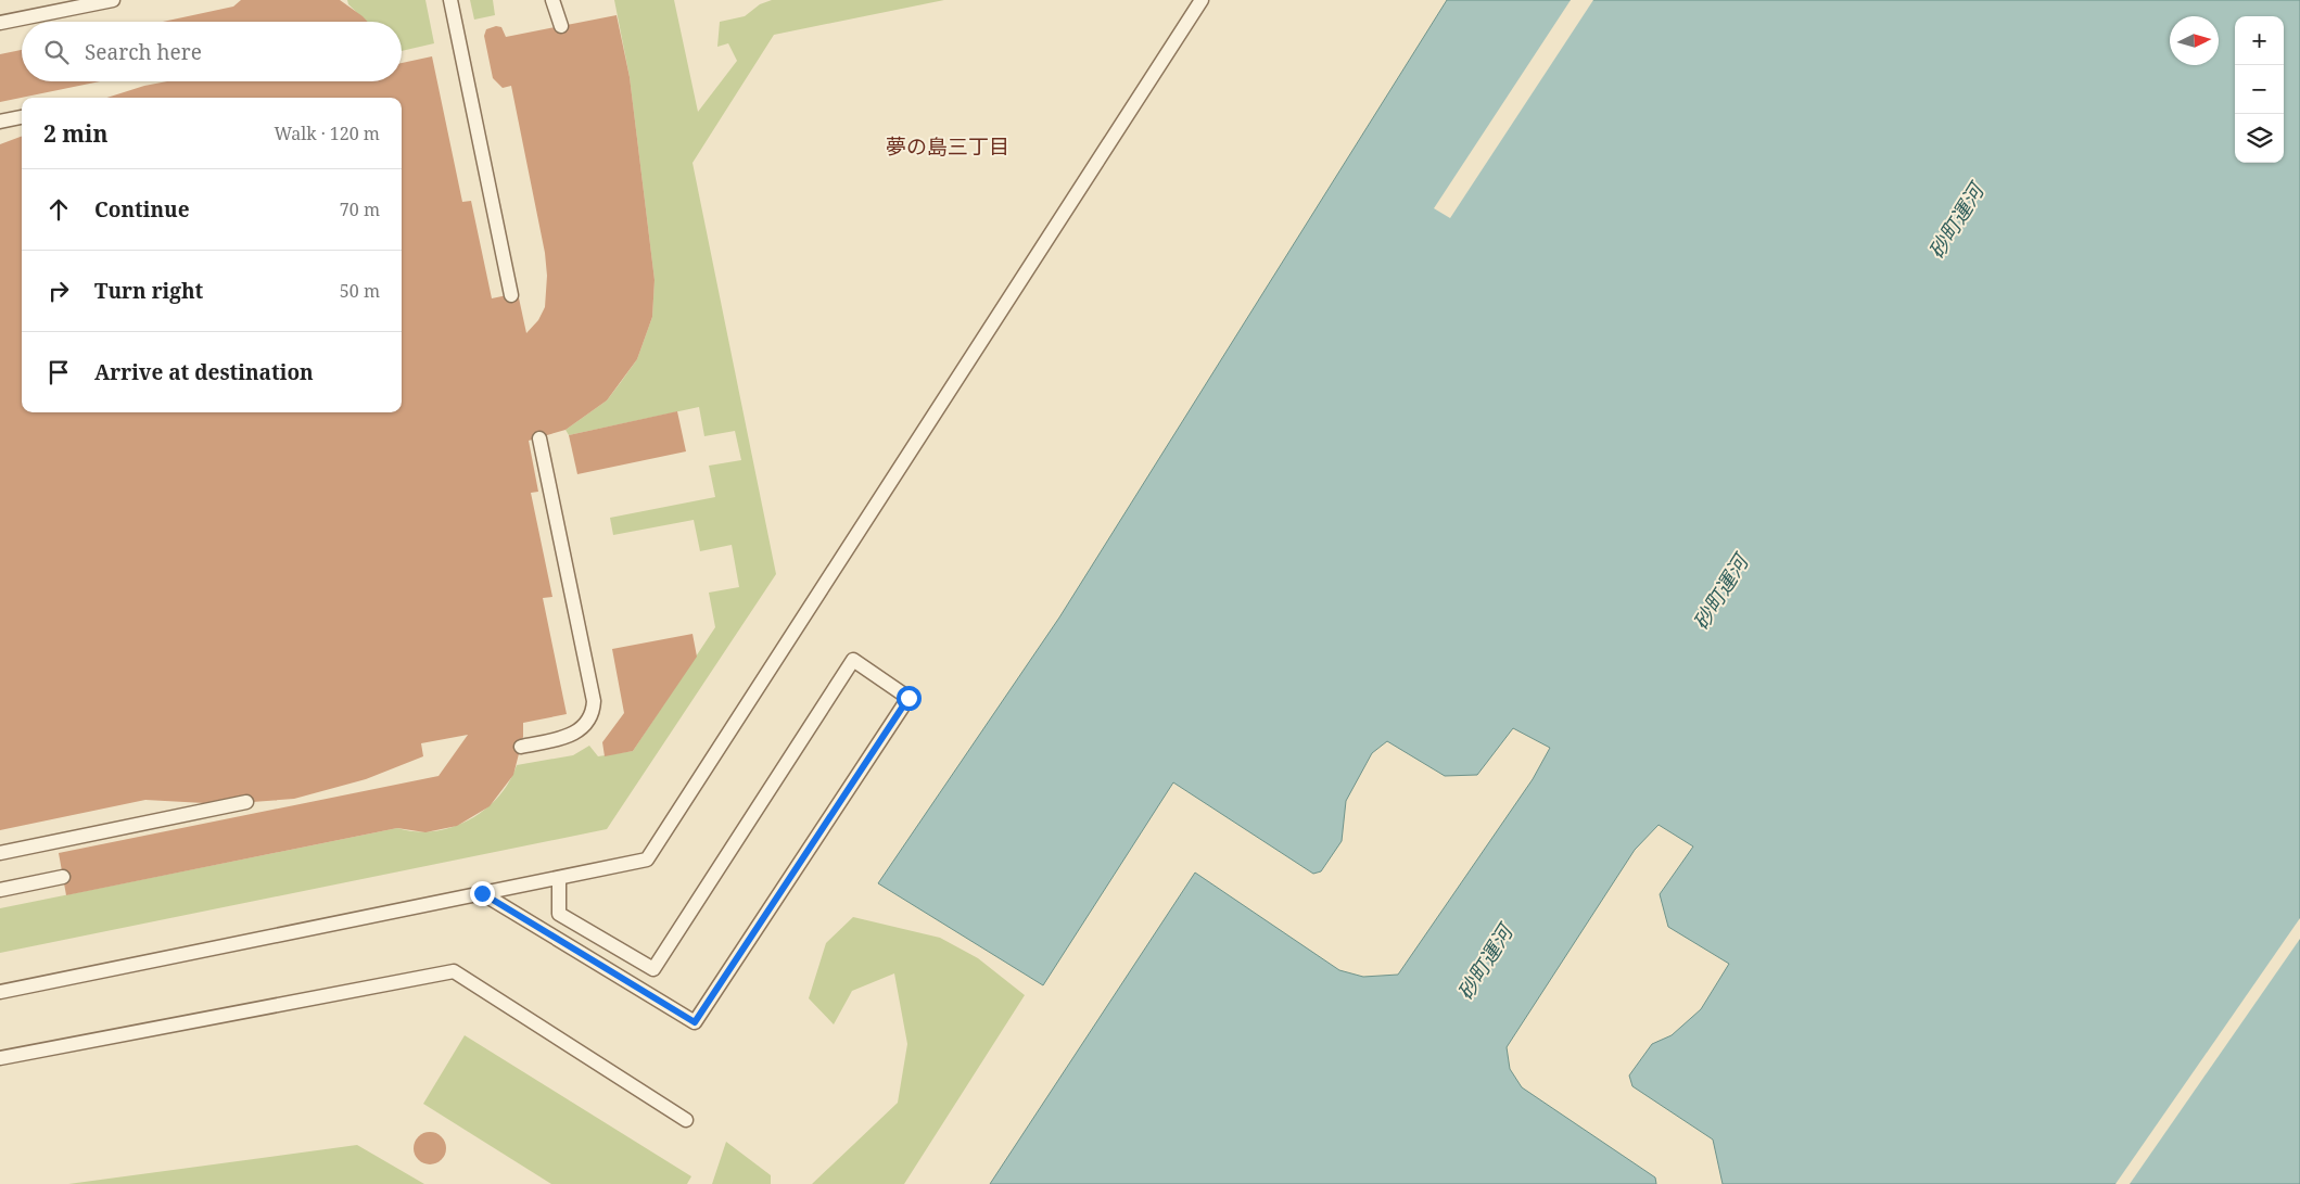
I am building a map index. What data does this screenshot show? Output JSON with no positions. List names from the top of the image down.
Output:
{
  "districts": ["夢の島三丁目"],
  "water": ["砂町運河"],
  "north": "right",
  "page": {
    "map_buttons": ["+", "−"],
    "search": "Search here",
    "heading": ["2 min", "Walk · 120 m"],
    "list": [
      ["Continue", "70 m"],
      ["Turn right", "50 m"],
      "Arrive at destination"
    ]
  }
}
